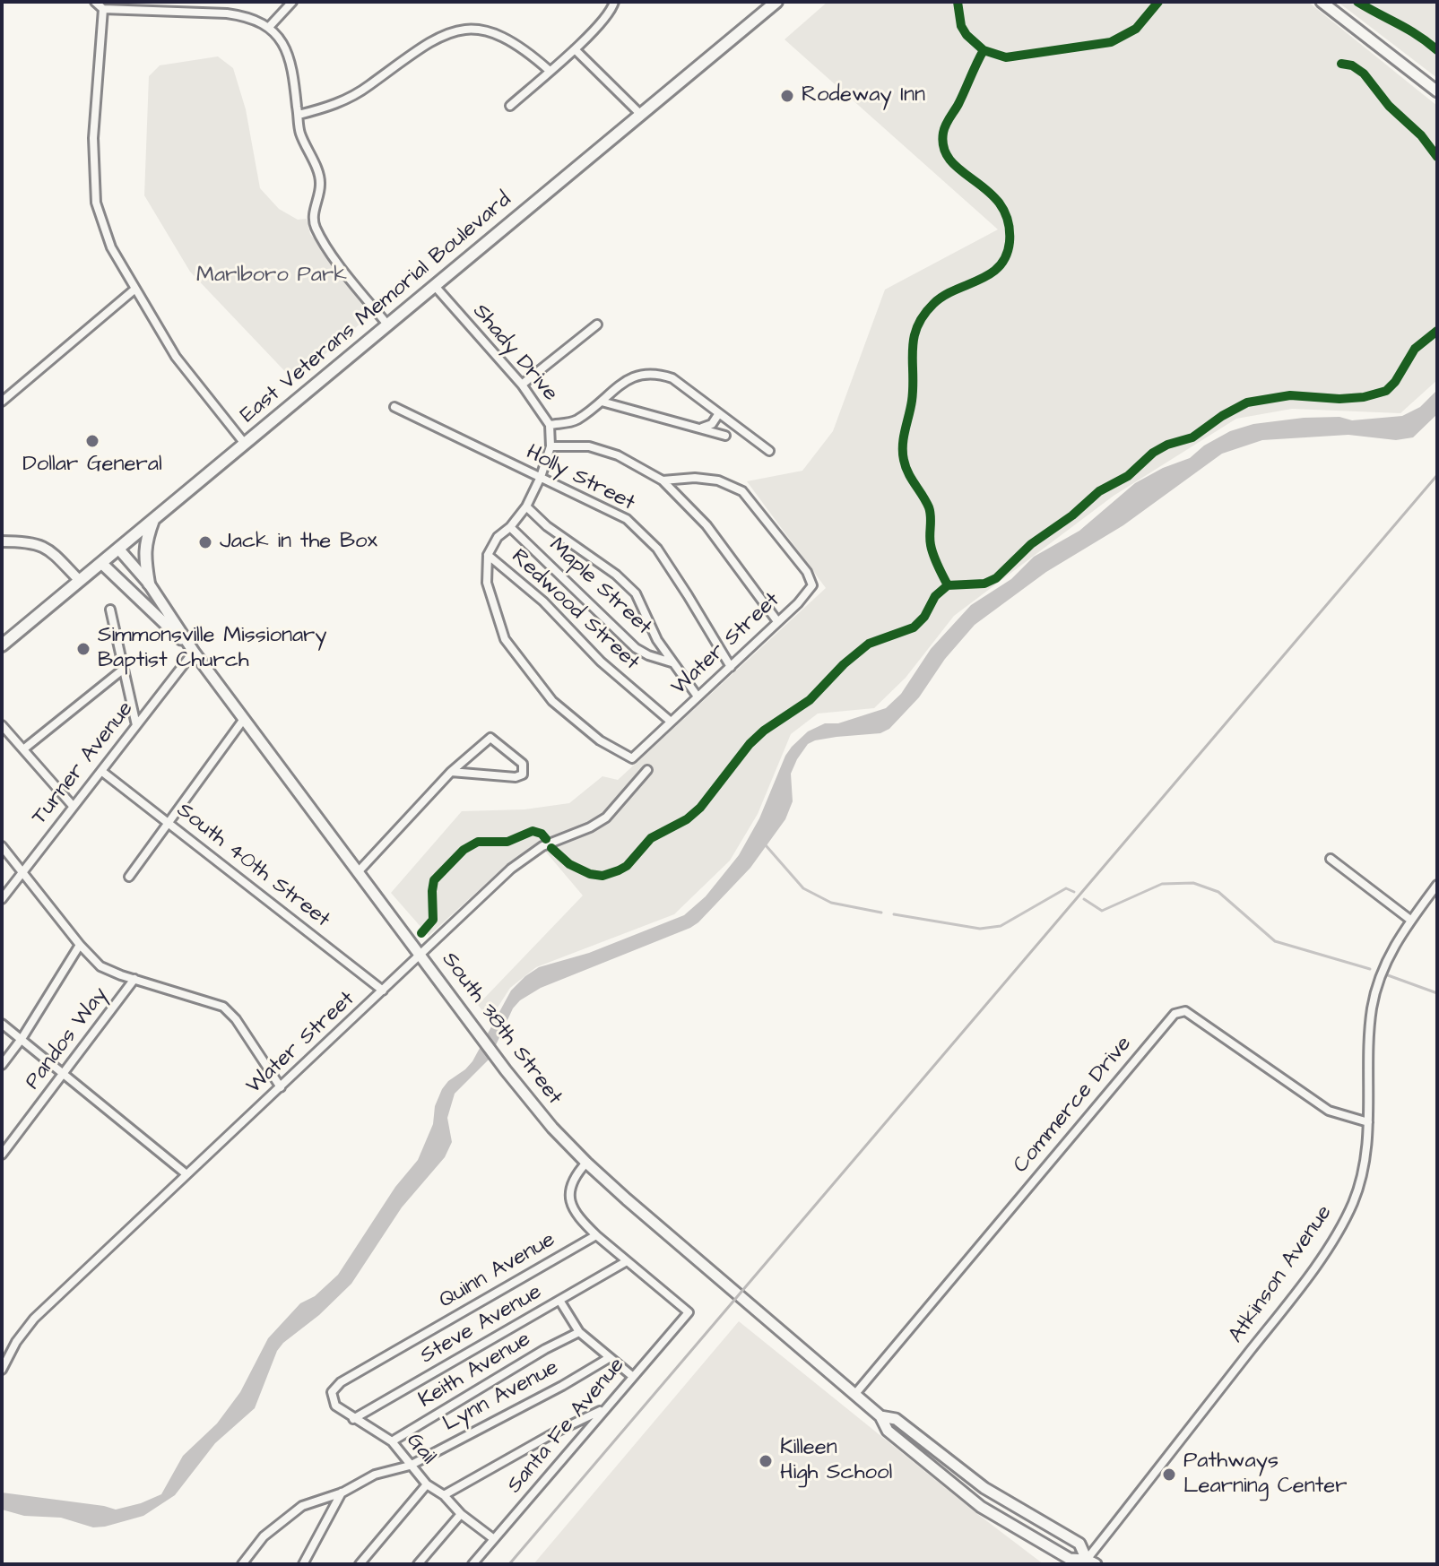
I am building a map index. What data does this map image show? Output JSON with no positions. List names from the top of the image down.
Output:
{
  "streets": {
    "main road": ["East Veterans Memorial Boulevard", "South 38th Street"],
    "street": [
      "Shady Drive",
      "Holly Street",
      "Maple Street",
      "Redwood Street",
      "Water Street",
      "Turner Avenue",
      "South 40th Street",
      "Pandos Way",
      "Commerce Drive",
      "Quinn Avenue",
      "Atkinson Avenue",
      "Steve Avenue",
      "Keith Avenue",
      "Lynn Avenue",
      "Santa Fe Avenue",
      "Gail"
    ]
  },
  "crossings": [
    ["East Veterans Memorial Boulevard", "Shady Drive"],
    ["East Veterans Memorial Boulevard", "South 38th Street"],
    ["Shady Drive", "Holly Street"],
    ["Shady Drive", "Maple Street"],
    ["Shady Drive", "Redwood Street"],
    ["Shady Drive", "Water Street"],
    ["Holly Street", "Water Street"],
    ["Redwood Street", "Water Street"],
    ["Water Street", "South 40th Street"],
    ["Water Street", "South 38th Street"],
    ["Turner Avenue", "South 40th Street"],
    ["Turner Avenue", "South 38th Street"],
    ["South 38th Street", "Commerce Drive"],
    ["South 38th Street", "Quinn Avenue"],
    ["Commerce Drive", "Atkinson Avenue"],
    ["Quinn Avenue", "Gail"],
    ["Steve Avenue", "Santa Fe Avenue"],
    ["Steve Avenue", "Gail"],
    ["Keith Avenue", "Gail"],
    ["Lynn Avenue", "Gail"],
    ["Santa Fe Avenue", "Gail"]
  ],
  "parks": ["Marlboro Park"],
  "places": [
    "Rodeway Inn",
    "Dollar General",
    "Jack in the Box",
    "Simmonsville Missionary Baptist Church",
    "Killeen High School",
    "Pathways Learning Center"
  ]
}
